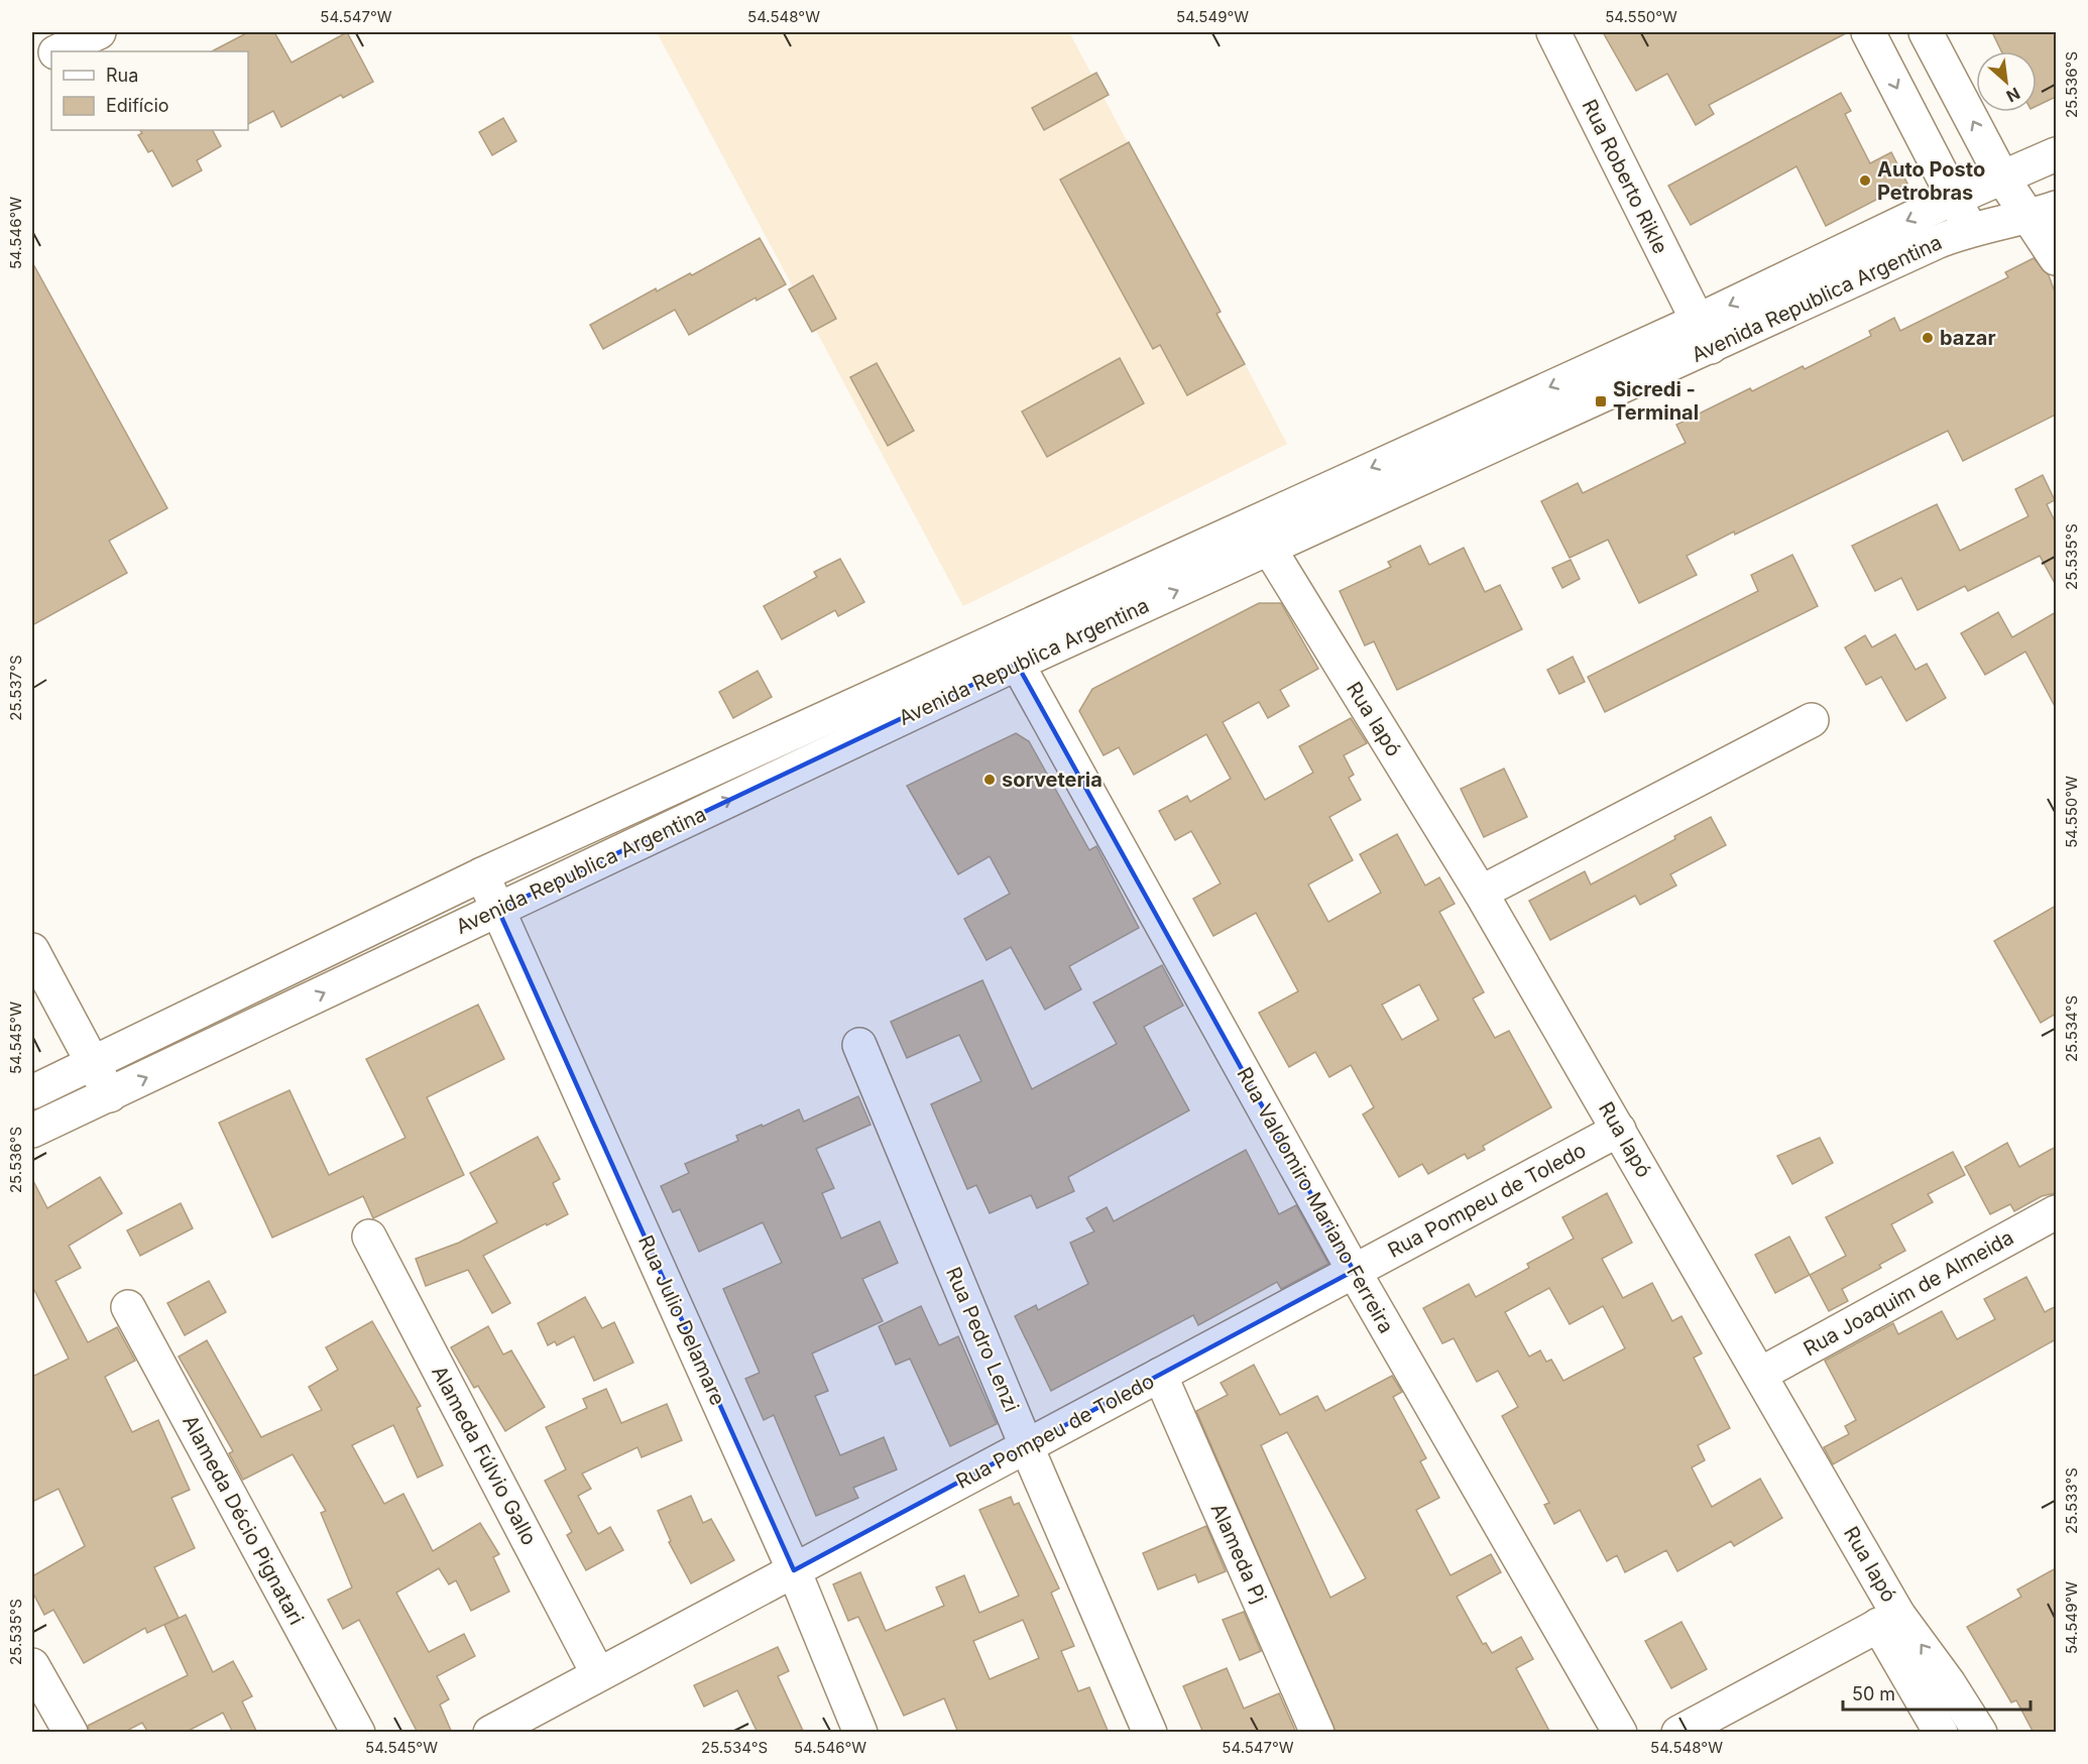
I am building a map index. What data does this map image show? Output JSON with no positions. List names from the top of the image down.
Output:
{
  "streets": {
    "street": [
      "Rua Roberto Rikle",
      "Avenida Republica Argentina",
      "Rua Iapó",
      "Rua Valdomiro Mariano Ferreira",
      "Rua Pompeu de Toledo",
      "Rua Joaquim de Almeida",
      "Rua Julio Delamare",
      "Rua Pedro Lenzi",
      "Alameda Fúlvio Gallo",
      "Alameda Décio Pignatari",
      "Alameda Pj"
    ]
  },
  "crossings": [
    ["Rua Roberto Rikle", "Avenida Republica Argentina"],
    ["Avenida Republica Argentina", "Rua Iapó"],
    ["Avenida Republica Argentina", "Rua Valdomiro Mariano Ferreira"],
    ["Avenida Republica Argentina", "Rua Julio Delamare"],
    ["Rua Iapó", "Rua Pompeu de Toledo"],
    ["Rua Iapó", "Rua Joaquim de Almeida"],
    ["Rua Valdomiro Mariano Ferreira", "Rua Pompeu de Toledo"],
    ["Rua Pompeu de Toledo", "Rua Julio Delamare"],
    ["Rua Pompeu de Toledo", "Rua Pedro Lenzi"],
    ["Rua Pompeu de Toledo", "Alameda Fúlvio Gallo"],
    ["Rua Pompeu de Toledo", "Alameda Pj"]
  ],
  "places": {
    "other": ["Auto Posto Petrobras", "bazar", "sorveteria"],
    "transit": ["Sicredi - Terminal"]
  },
  "legend": ["Rua", "Edifício"],
  "scale_bar": "50 m",
  "north": "bottom right",
  "coordinates": [
    "54.547°W",
    "54.548°W",
    "54.549°W",
    "54.550°W",
    "25.536°S",
    "54.546°W",
    "25.535°S",
    "25.537°S",
    "25.534°S",
    "54.545°W",
    "25.533°S"
  ]
}
